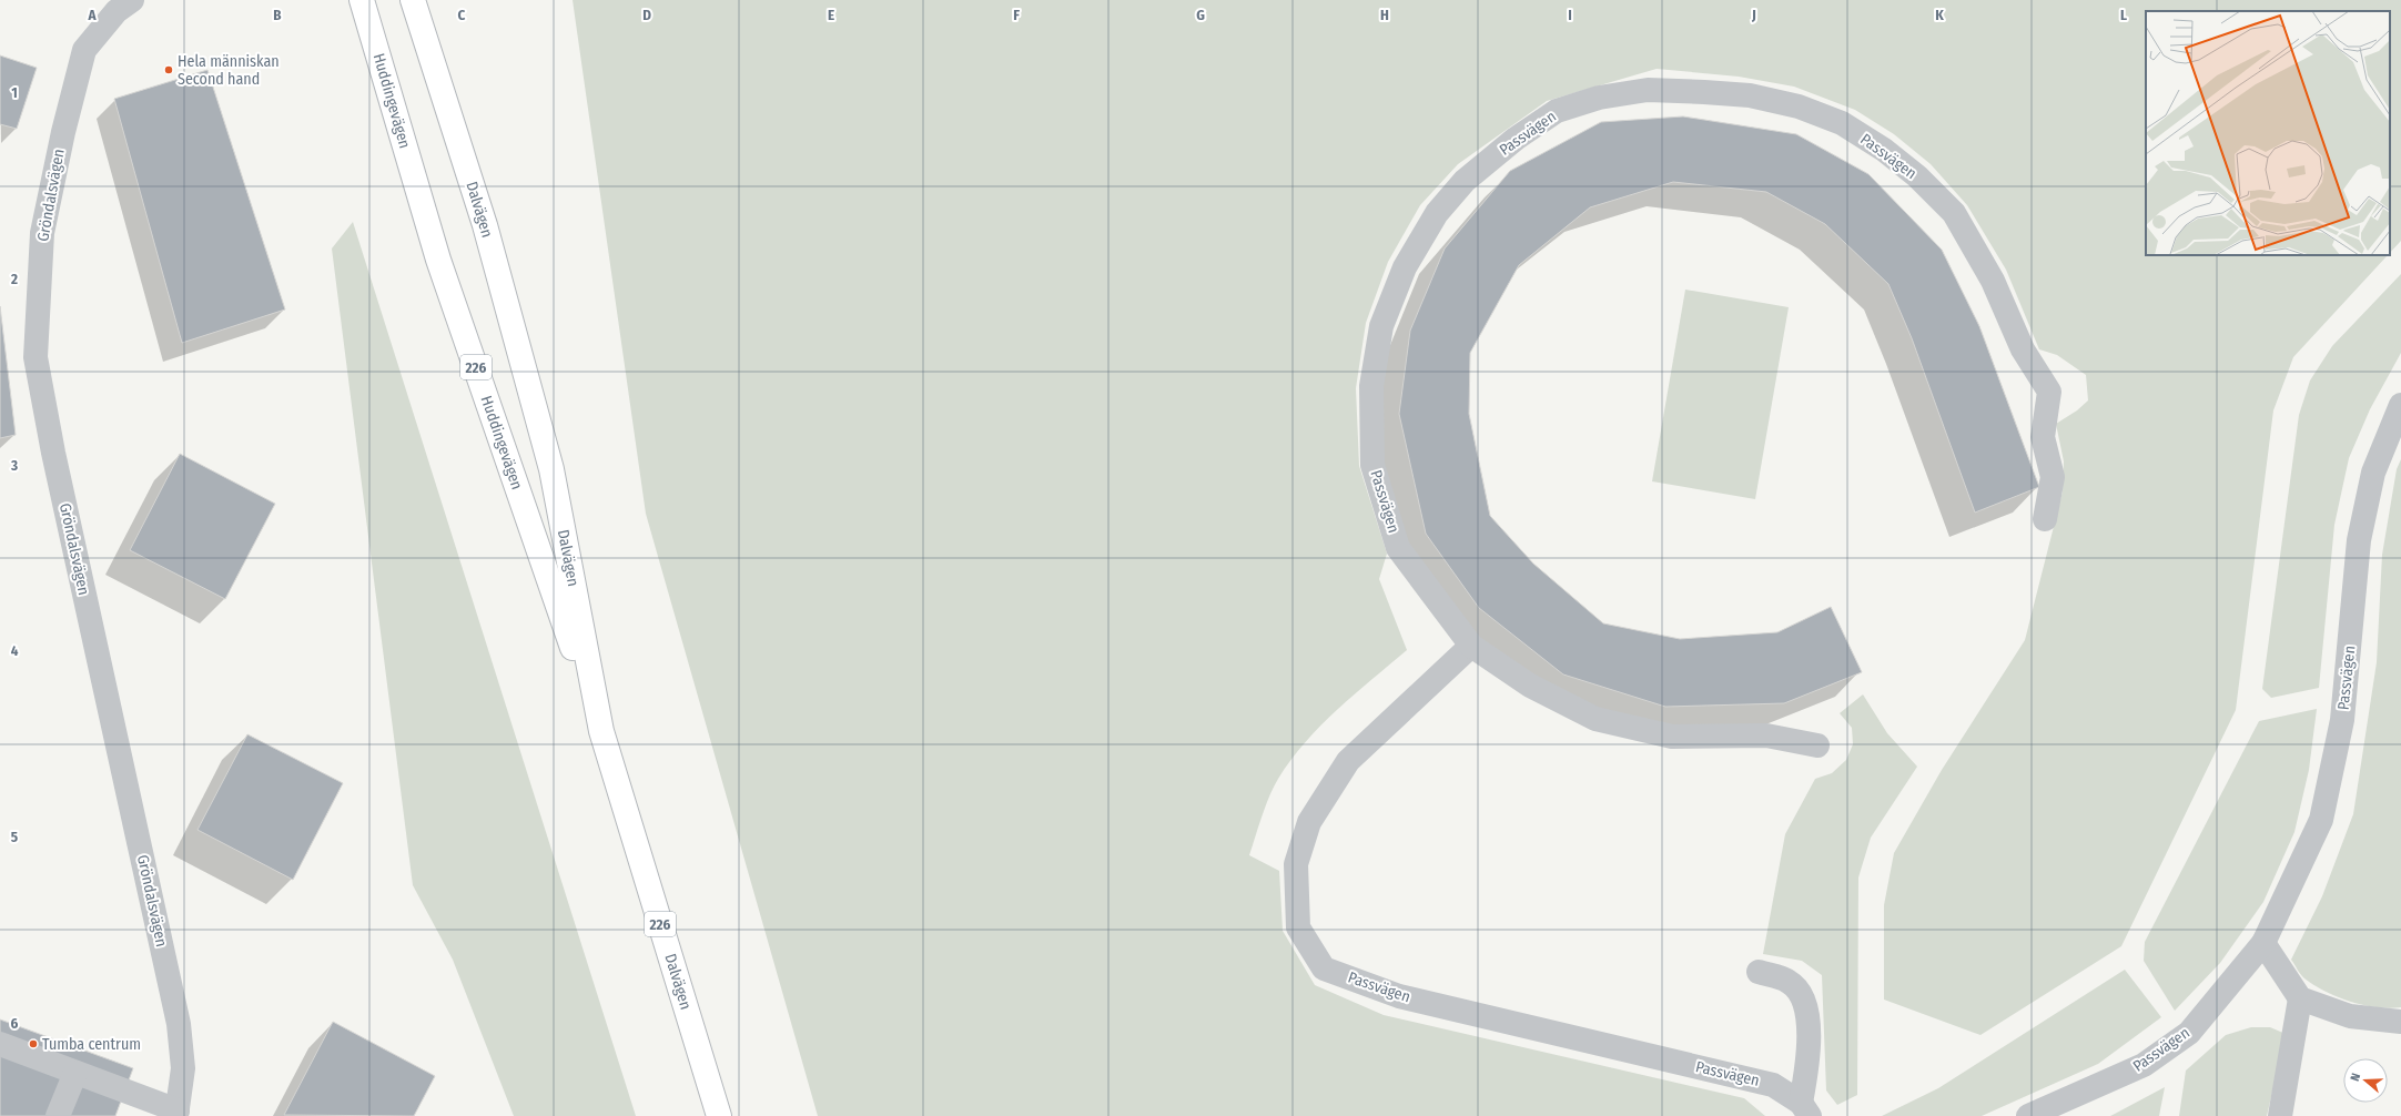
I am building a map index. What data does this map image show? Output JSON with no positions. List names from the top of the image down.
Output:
{
  "streets": {
    "main road": ["Huddingevägen", "Dalvägen", "226"],
    "street": ["Passvägen", "Gröndalsvägen"]
  },
  "crossings": [
    ["Huddingevägen", "Dalvägen"]
  ],
  "places": ["Hela människan Second hand", "Tumba centrum"],
  "north": "left",
  "grid": {
    "columns": [
      "A",
      "B",
      "C",
      "D",
      "E",
      "F",
      "G",
      "H",
      "I",
      "J",
      "K",
      "L"
    ],
    "rows": [
      "1",
      "2",
      "3",
      "4",
      "5",
      "6"
    ]
  }
}
